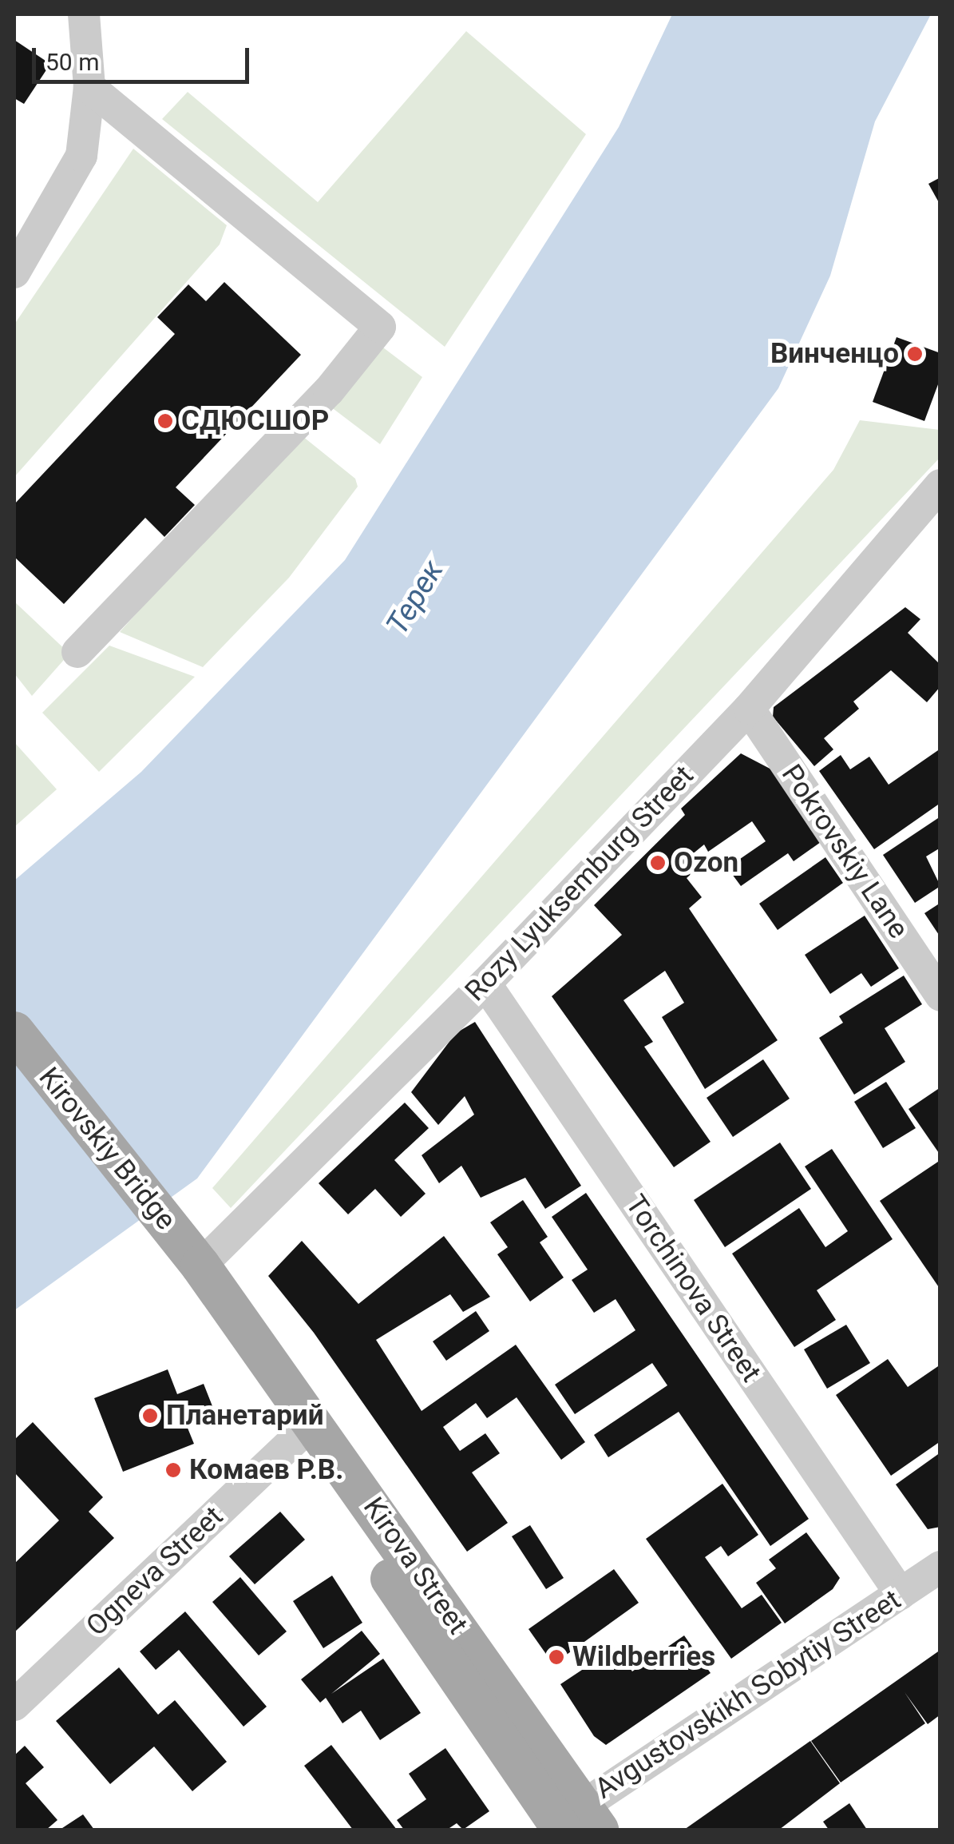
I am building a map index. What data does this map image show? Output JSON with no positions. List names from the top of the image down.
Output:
{
  "streets": {
    "main road": ["Kirovskiy Bridge", "Kirova Street"],
    "street": [
      "Pokrovskiy Lane",
      "Rozy Lyuksemburg Street",
      "Torchinova Street",
      "Ogneva Street",
      "Avgustovskikh Sobytiy Street"
    ]
  },
  "crossings": [
    ["Pokrovskiy Lane", "Rozy Lyuksemburg Street"],
    ["Rozy Lyuksemburg Street", "Kirovskiy Bridge"],
    ["Rozy Lyuksemburg Street", "Torchinova Street"],
    ["Rozy Lyuksemburg Street", "Kirova Street"],
    ["Kirovskiy Bridge", "Kirova Street"],
    ["Torchinova Street", "Avgustovskikh Sobytiy Street"],
    ["Kirova Street", "Ogneva Street"],
    ["Kirova Street", "Avgustovskikh Sobytiy Street"]
  ],
  "water": ["Терек"],
  "places": [
    "Винченцо",
    "СДЮСШОР",
    "Ozon",
    "Планетарий",
    "Комаев Р.В.",
    "Wildberries"
  ],
  "scale_bar": "50 m"
}
